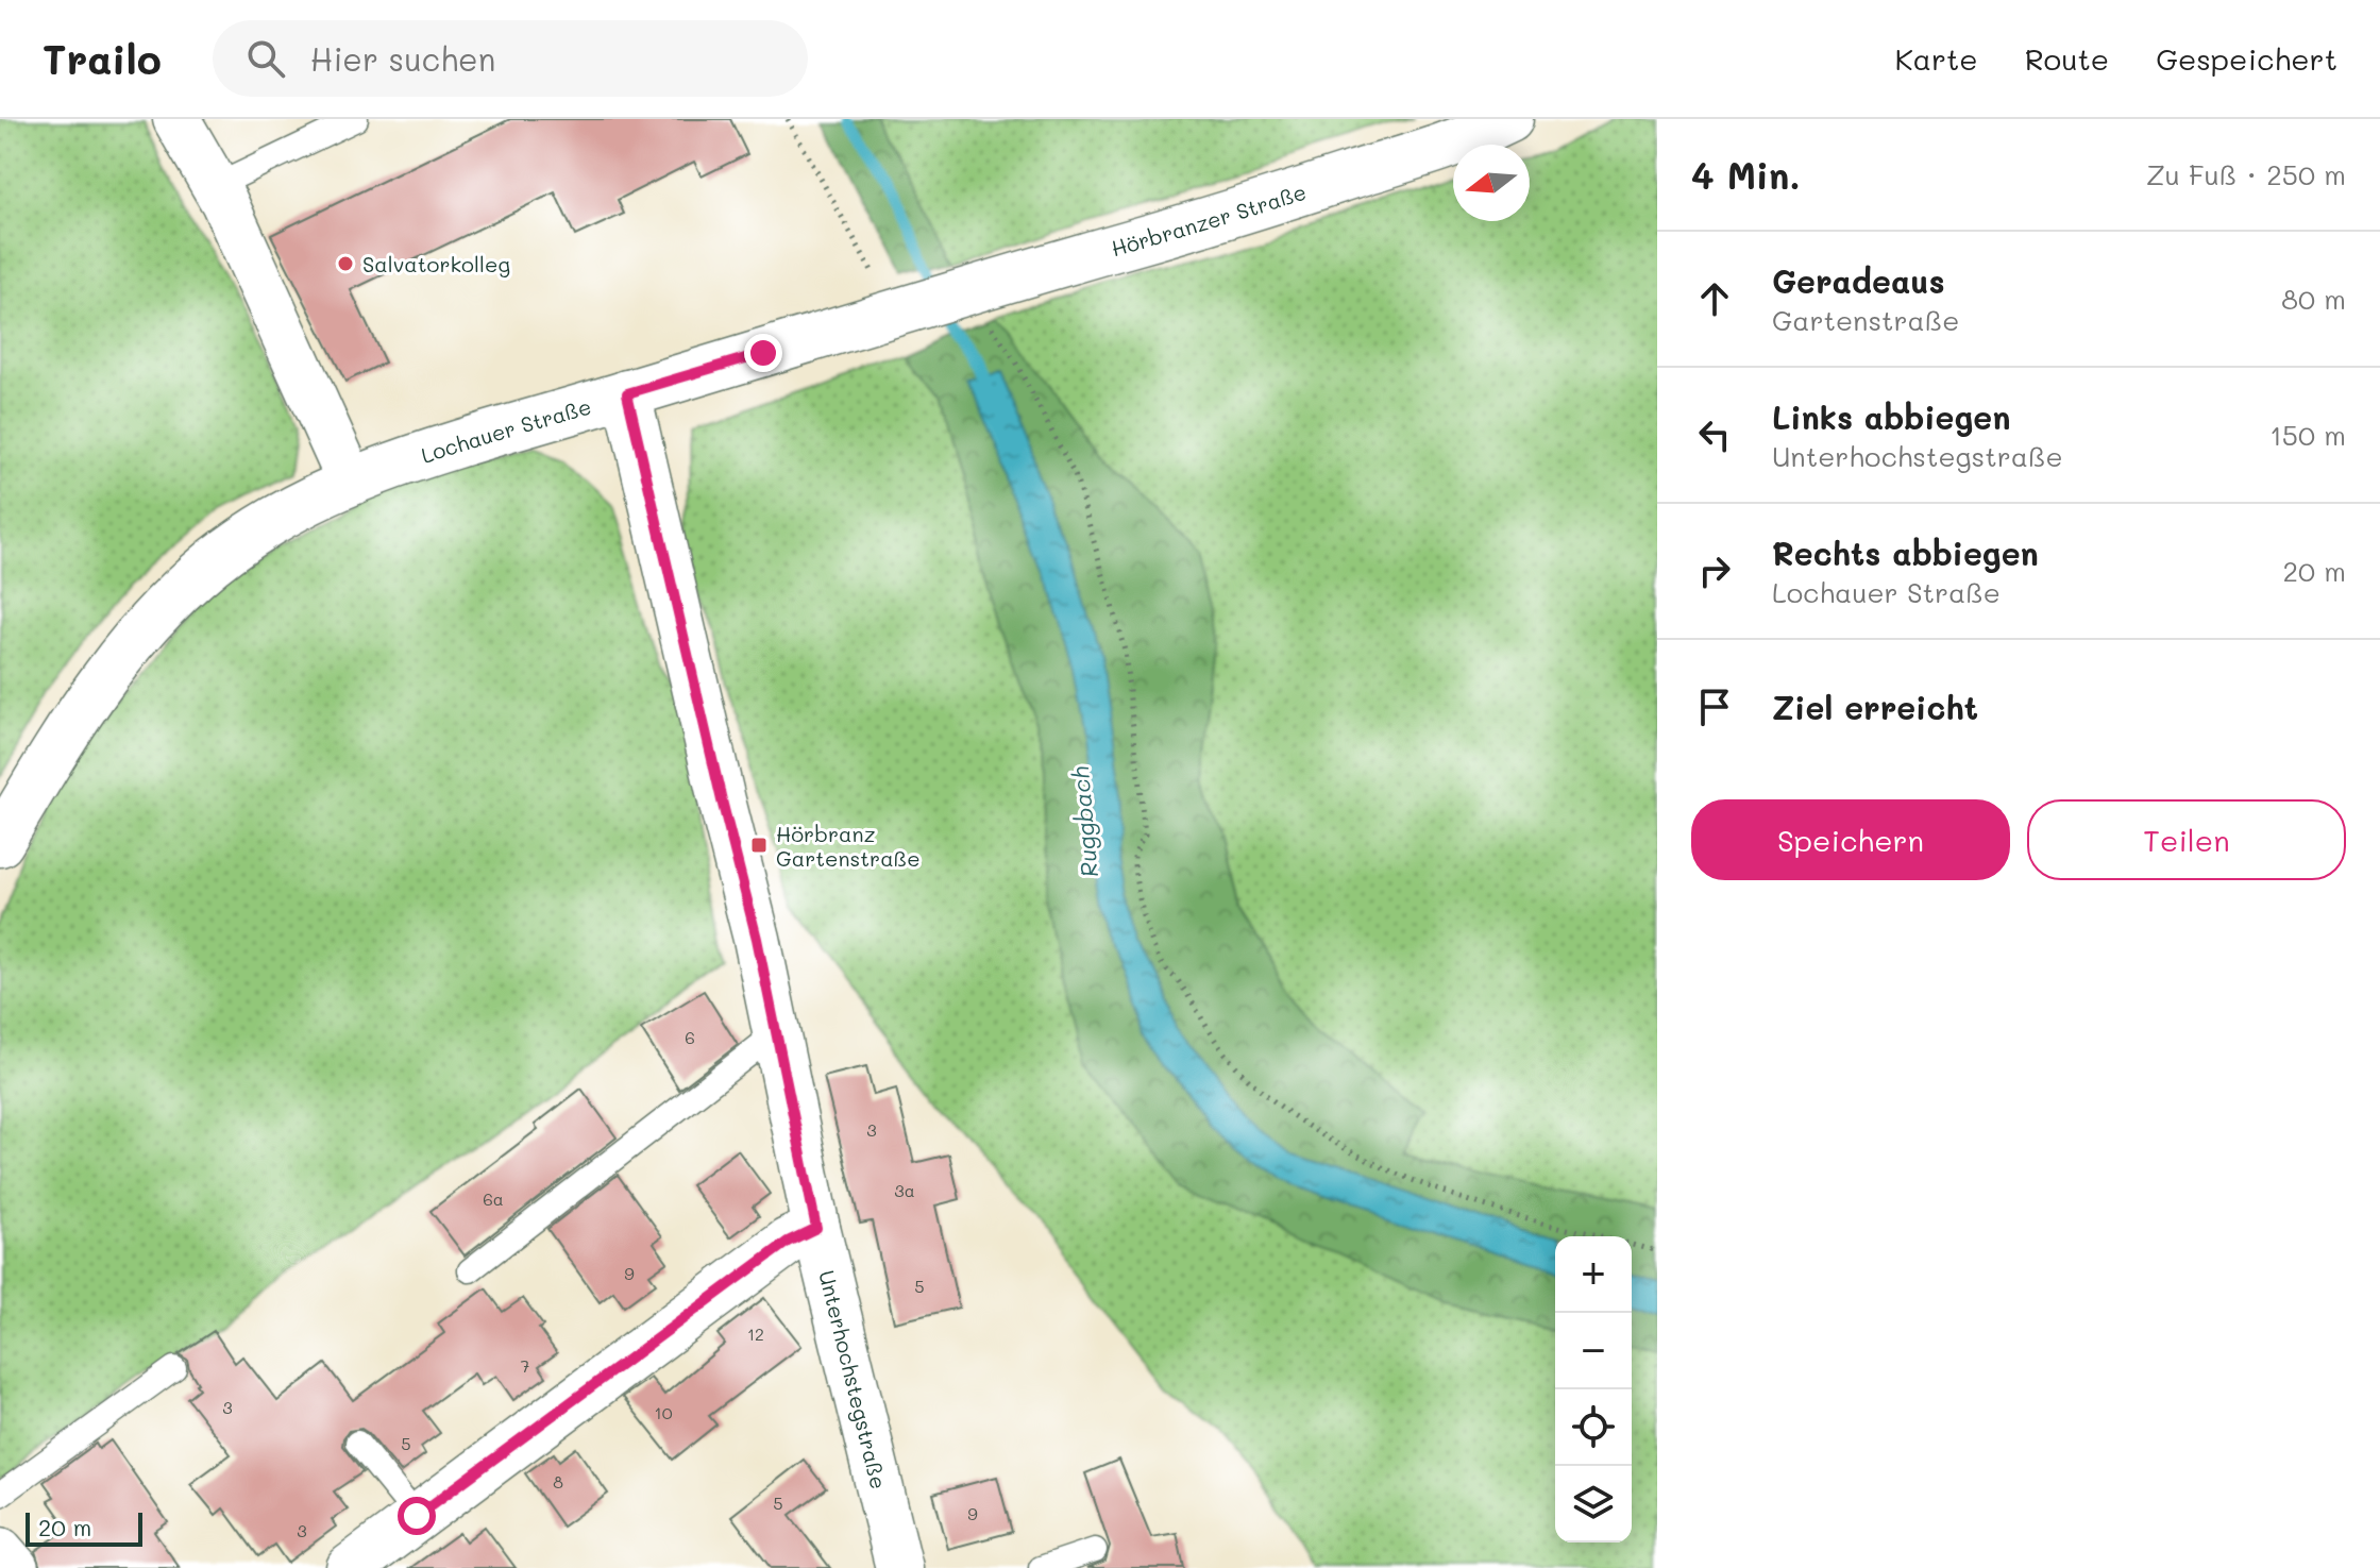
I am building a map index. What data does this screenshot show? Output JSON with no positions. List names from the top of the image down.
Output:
{
  "streets": {
    "street": ["Hörbranzer Straße", "Lochauer Straße", "Unterhochstegstraße"]
  },
  "crossings": [
    ["Hörbranzer Straße", "Lochauer Straße"],
    ["Lochauer Straße", "Unterhochstegstraße"]
  ],
  "water": ["Ruggbach"],
  "places": {
    "other": ["Salvatorkolleg"],
    "transit": ["Hörbranz Gartenstraße"]
  },
  "house_numbers": [
    "6",
    "3",
    "3a",
    "6a",
    "9",
    "5",
    "12",
    "7",
    "3",
    "10",
    "5",
    "8",
    "5",
    "9",
    "3"
  ],
  "scale_bar": "20 m",
  "north": "left",
  "page": {
    "header": "Trailo",
    "search": "Hier suchen",
    "nav": ["Karte", "Route", "Gespeichert"],
    "heading": ["4 Min.", "Zu Fuß · 250 m"],
    "list": [
      ["Geradeaus", "Gartenstraße", "80 m"],
      ["Links abbiegen", "Unterhochstegstraße", "150 m"],
      ["Rechts abbiegen", "Lochauer Straße", "20 m"],
      "Ziel erreicht"
    ],
    "buttons": ["Speichern", "Teilen"],
    "map_buttons": ["+", "−"],
    "scale": "20 m"
  }
}
